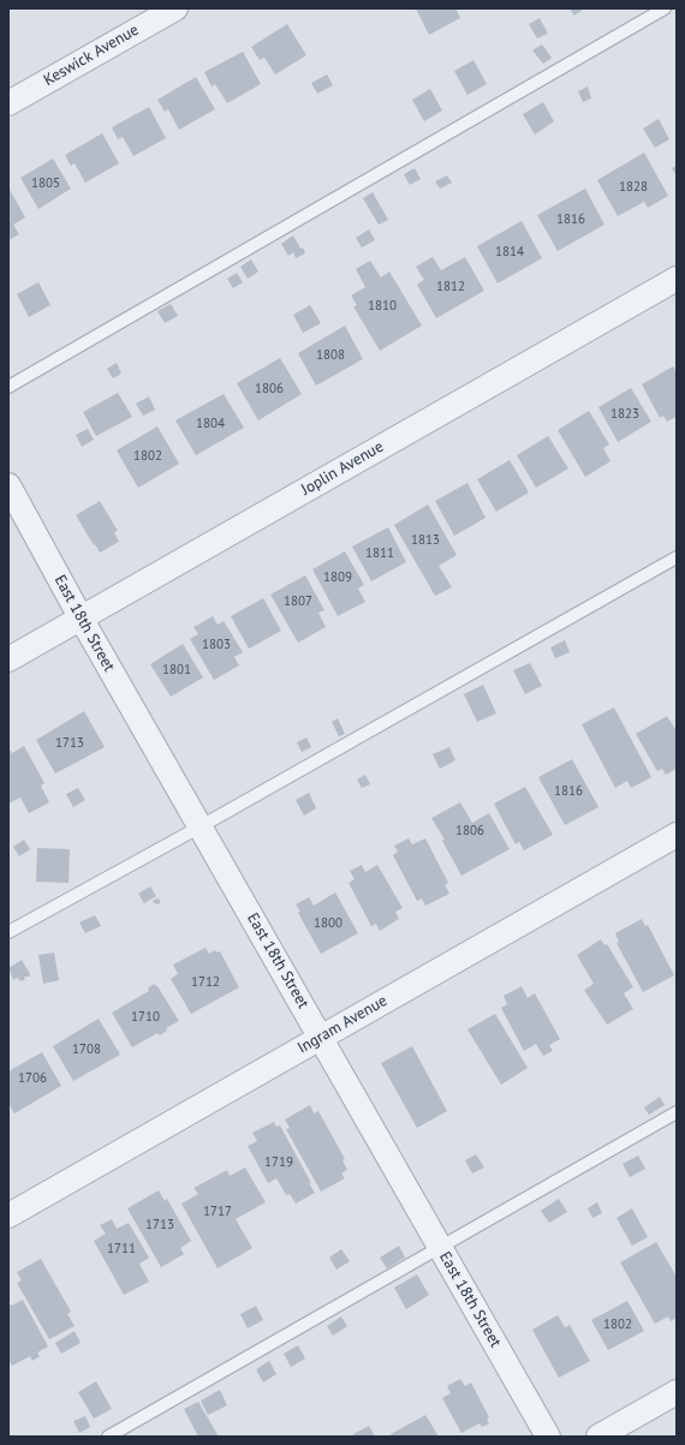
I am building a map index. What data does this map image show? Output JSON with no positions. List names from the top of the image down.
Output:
{
  "streets": {
    "street": [
      "Keswick Avenue",
      "Joplin Avenue",
      "East 18th Street",
      "Ingram Avenue"
    ]
  },
  "crossings": [
    ["Joplin Avenue", "East 18th Street"],
    ["East 18th Street", "Ingram Avenue"]
  ],
  "house_numbers": [
    "1805",
    "1828",
    "1816",
    "1814",
    "1812",
    "1810",
    "1808",
    "1806",
    "1823",
    "1804",
    "1802",
    "1813",
    "1811",
    "1809",
    "1807",
    "1803",
    "1801",
    "1713",
    "1816",
    "1806",
    "1800",
    "1712",
    "1710",
    "1708",
    "1706",
    "1719",
    "1717",
    "1713",
    "1711",
    "1802"
  ]
}
